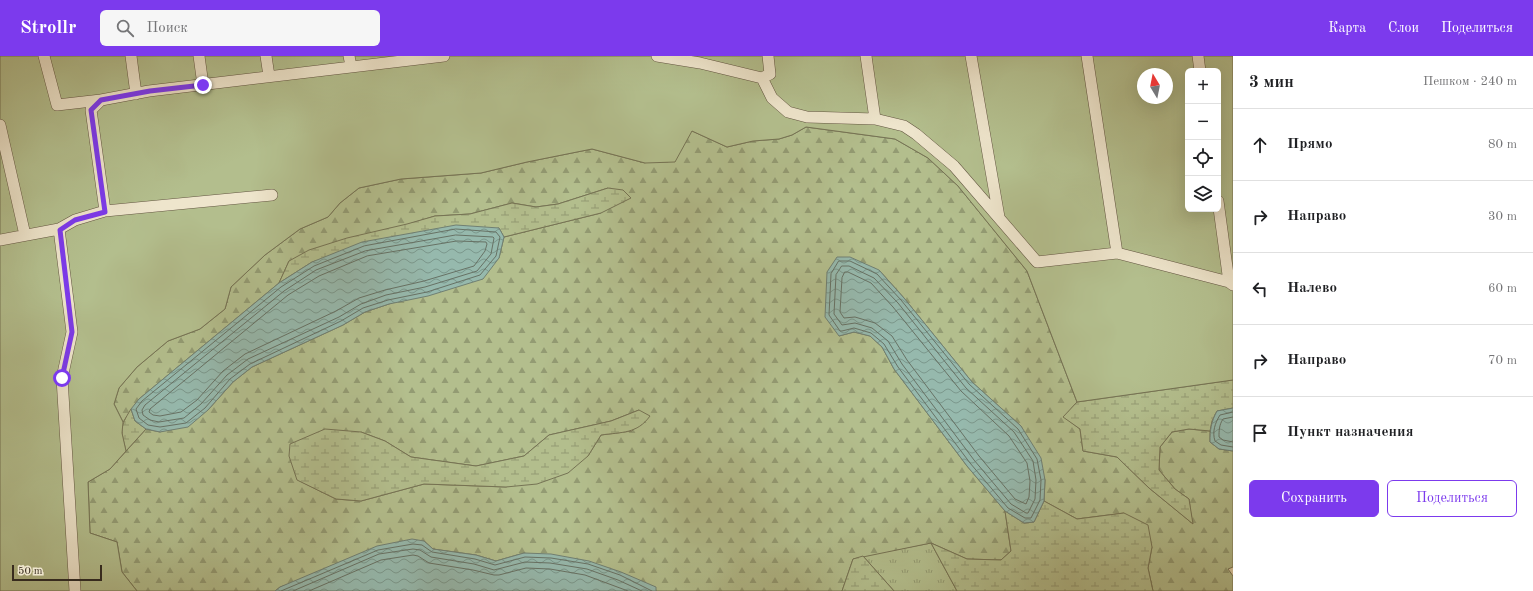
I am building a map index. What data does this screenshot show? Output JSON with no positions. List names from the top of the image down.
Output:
{
  "scale_bar": "50 m",
  "north": "top",
  "page": {
    "header": "Strollr",
    "search": "Поиск",
    "nav": ["Карта", "Слои", "Поделиться"],
    "heading": ["3 мин", "Пешком · 240 m"],
    "map_buttons": ["+", "−"],
    "list": [
      ["Прямо", "80 m"],
      ["Направо", "30 m"],
      ["Налево", "60 m"],
      ["Направо", "70 m"],
      "Пункт назначения"
    ],
    "buttons": ["Сохранить", "Поделиться"],
    "scale": "50 m"
  }
}
